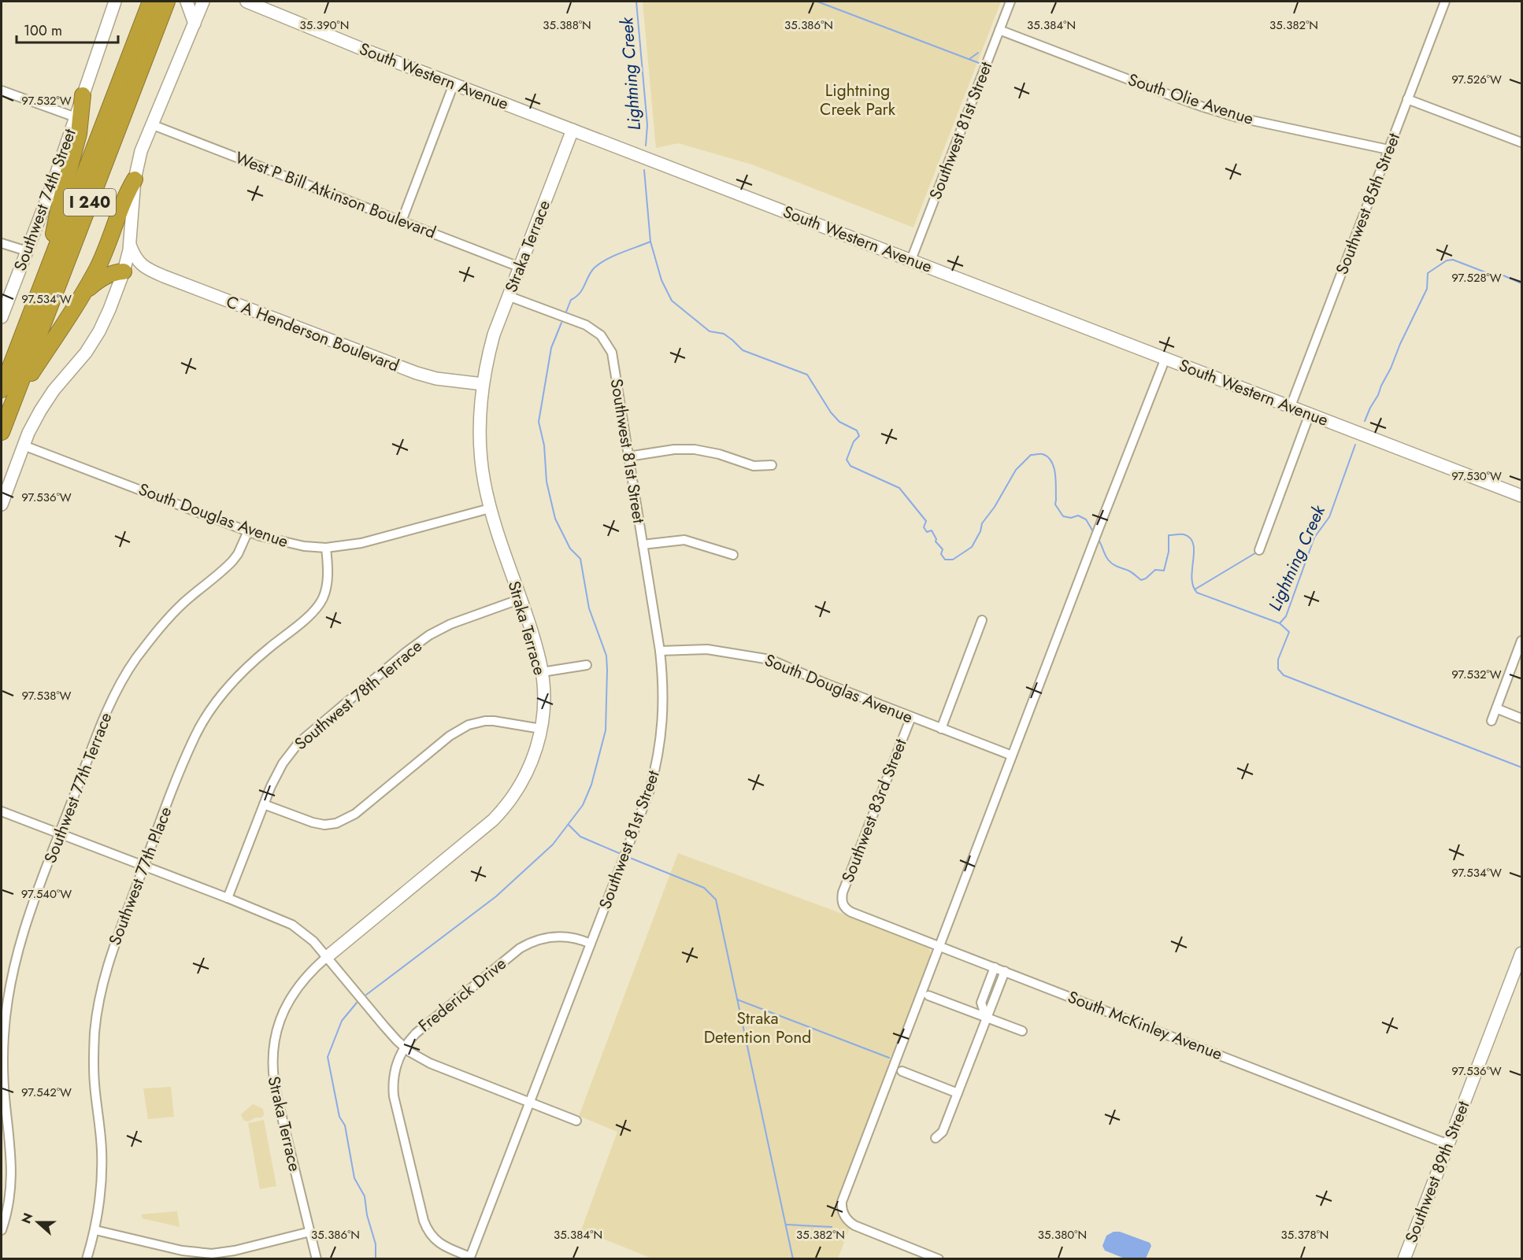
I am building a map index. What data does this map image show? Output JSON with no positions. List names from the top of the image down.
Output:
{
  "streets": {
    "highway": ["I 240"],
    "main road": [
      "South Western Avenue",
      "Southwest 74th Street",
      "Straka Terrace",
      "C A Henderson Boulevard",
      "Southwest 89th Street"
    ],
    "street": [
      "South Olie Avenue",
      "Southwest 81st Street",
      "West P Bill Atkinson Boulevard",
      "Southwest 85th Street",
      "South Douglas Avenue",
      "Southwest 78th Terrace",
      "Southwest 77th Terrace",
      "Southwest 83rd Street",
      "Southwest 77th Place",
      "Frederick Drive",
      "South McKinley Avenue"
    ]
  },
  "crossings": [
    ["South Western Avenue", "Southwest 81st Street"],
    ["South Western Avenue", "Southwest 85th Street"],
    ["South Western Avenue", "Straka Terrace"],
    ["South Olie Avenue", "Southwest 81st Street"],
    ["South Olie Avenue", "Southwest 85th Street"],
    ["Southwest 81st Street", "Straka Terrace"],
    ["Southwest 81st Street", "South Douglas Avenue"],
    ["Southwest 81st Street", "Frederick Drive"],
    ["West P Bill Atkinson Boulevard", "Straka Terrace"],
    ["Straka Terrace", "C A Henderson Boulevard"],
    ["Straka Terrace", "South Douglas Avenue"],
    ["Straka Terrace", "Southwest 78th Terrace"],
    ["South Douglas Avenue", "Southwest 77th Terrace"],
    ["South Douglas Avenue", "Southwest 83rd Street"],
    ["South Douglas Avenue", "Southwest 77th Place"],
    ["Southwest 83rd Street", "South McKinley Avenue"],
    ["South McKinley Avenue", "Southwest 89th Street"]
  ],
  "water": ["Lightning Creek"],
  "parks": ["Lightning Creek Park", "Straka Detention Pond"],
  "scale_bar": "100 m",
  "north": "left",
  "coordinates": [
    "35.390°N",
    "35.388°N",
    "35.386°N",
    "35.384°N",
    "35.382°N",
    "97.526°W",
    "97.532°W",
    "97.528°W",
    "97.534°W",
    "97.530°W",
    "97.536°W",
    "97.538°W",
    "97.540°W",
    "97.542°W",
    "35.380°N",
    "35.378°N"
  ]
}
